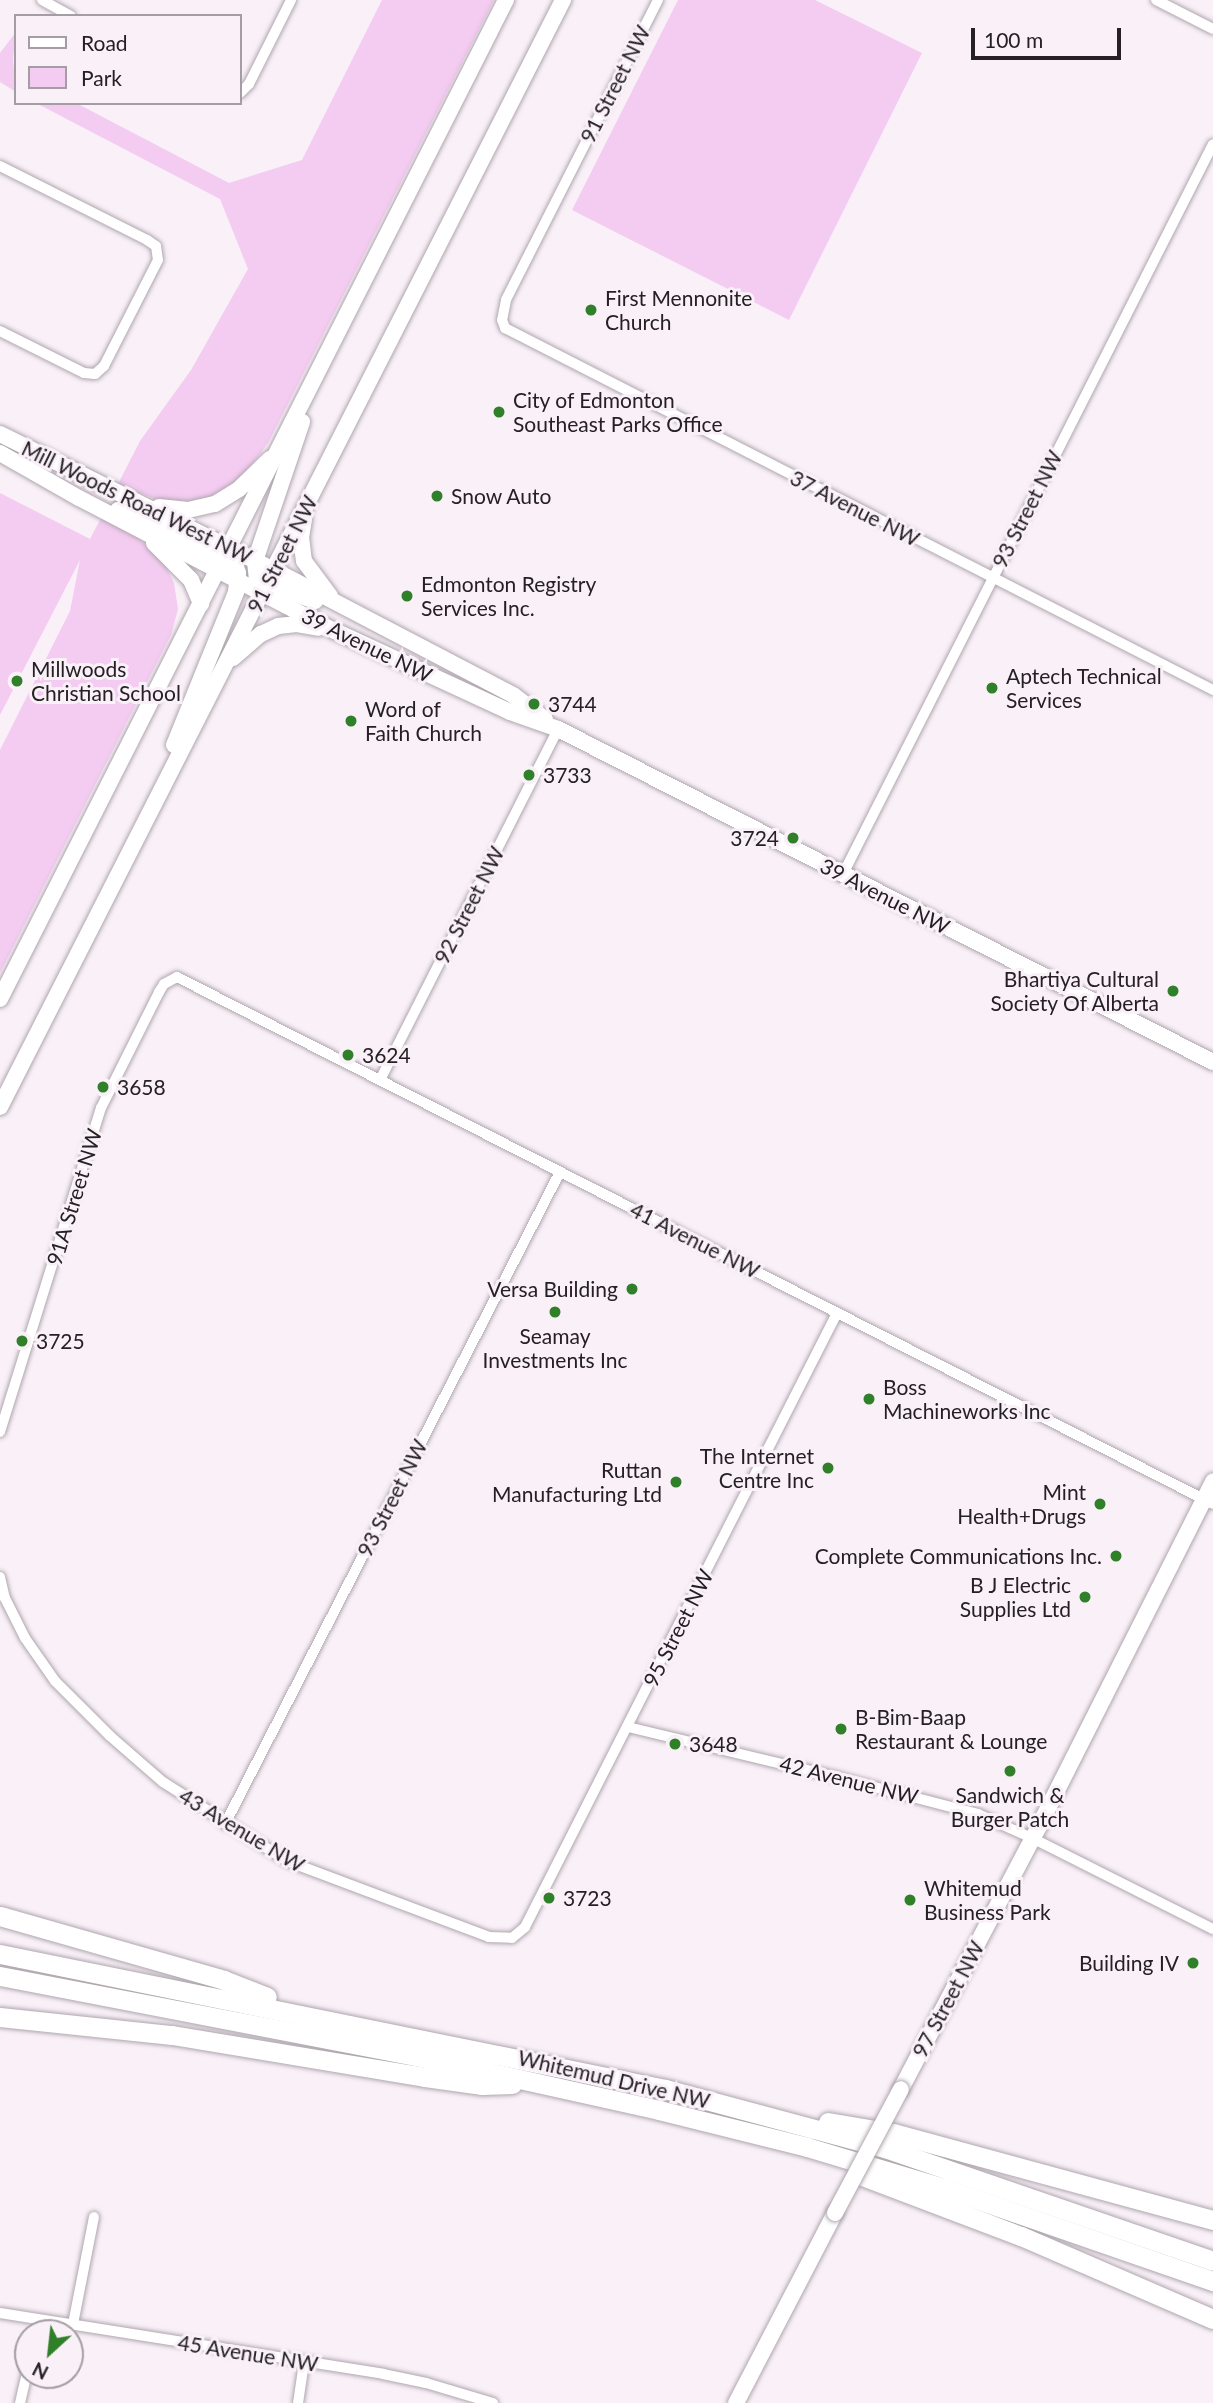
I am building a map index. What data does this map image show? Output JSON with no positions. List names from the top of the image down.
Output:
{
  "streets": {
    "highway": ["Whitemud Drive NW"],
    "main road": [
      "91 Street NW",
      "Mill Woods Road West NW",
      "39 Avenue NW",
      "97 Street NW"
    ],
    "street": [
      "37 Avenue NW",
      "93 Street NW",
      "92 Street NW",
      "91A Street NW",
      "41 Avenue NW",
      "95 Street NW",
      "42 Avenue NW",
      "43 Avenue NW",
      "45 Avenue NW"
    ]
  },
  "crossings": [
    ["91 Street NW", "Mill Woods Road West NW"],
    ["91 Street NW", "37 Avenue NW"],
    ["91 Street NW", "39 Avenue NW"],
    ["Mill Woods Road West NW", "39 Avenue NW"],
    ["37 Avenue NW", "93 Street NW"],
    ["93 Street NW", "39 Avenue NW"],
    ["93 Street NW", "41 Avenue NW"],
    ["93 Street NW", "43 Avenue NW"],
    ["39 Avenue NW", "92 Street NW"],
    ["92 Street NW", "41 Avenue NW"],
    ["91A Street NW", "41 Avenue NW"],
    ["41 Avenue NW", "95 Street NW"],
    ["41 Avenue NW", "97 Street NW"],
    ["95 Street NW", "42 Avenue NW"],
    ["95 Street NW", "43 Avenue NW"],
    ["42 Avenue NW", "97 Street NW"]
  ],
  "places": [
    "First Mennonite Church",
    "City of Edmonton Southeast Parks Office",
    "Snow Auto",
    "Edmonton Registry Services Inc.",
    "Millwoods Christian School",
    "Aptech Technical Services",
    "3744",
    "Word of Faith Church",
    "3733",
    "3724",
    "Bhartiya Cultural Society Of Alberta",
    "3624",
    "3658",
    "Versa Building",
    "Seamay Investments Inc",
    "3725",
    "Boss Machineworks Inc",
    "The Internet Centre Inc",
    "Ruttan Manufacturing Ltd",
    "Mint Health+Drugs",
    "Complete Communications Inc.",
    "B J Electric Supplies Ltd",
    "B-Bim-Baap Restaurant & Lounge",
    "3648",
    "Sandwich & Burger Patch",
    "3723",
    "Whitemud Business Park",
    "Building IV"
  ],
  "legend": ["Road", "Park"],
  "scale_bar": "100 m",
  "north": "bottom left"
}
